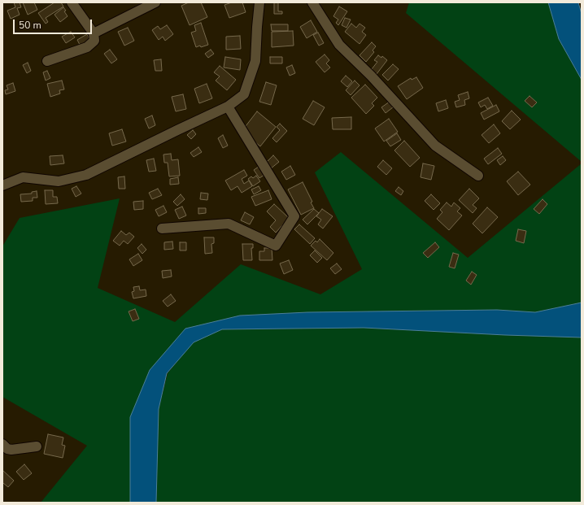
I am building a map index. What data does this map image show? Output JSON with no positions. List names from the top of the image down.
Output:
{
  "scale_bar": "50 m"
}
